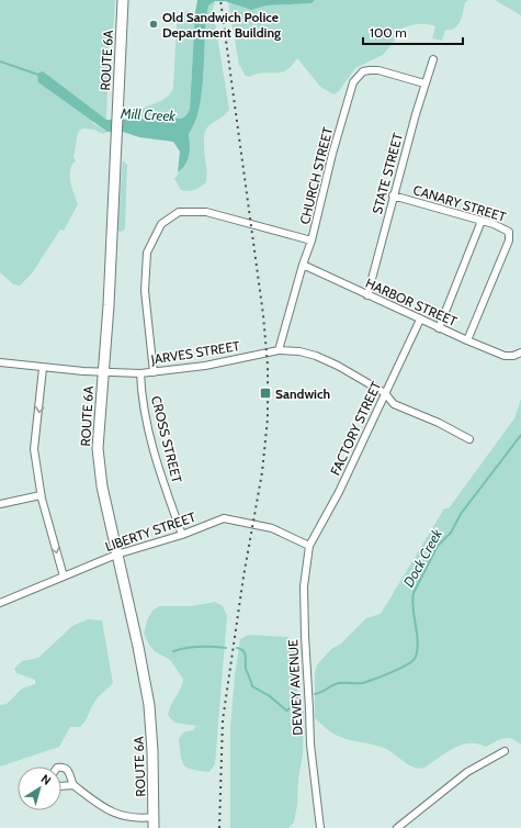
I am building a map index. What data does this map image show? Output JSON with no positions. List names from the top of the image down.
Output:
{
  "streets": {
    "main road": ["ROUTE 6A"],
    "street": [
      "STATE STREET",
      "CHURCH STREET",
      "CANARY STREET",
      "HARBOR STREET",
      "JARVES STREET",
      "FACTORY STREET",
      "CROSS STREET",
      "LIBERTY STREET",
      "DEWEY AVENUE"
    ]
  },
  "crossings": [
    ["ROUTE 6A", "JARVES STREET"],
    ["ROUTE 6A", "LIBERTY STREET"],
    ["STATE STREET", "CHURCH STREET"],
    ["STATE STREET", "CANARY STREET"],
    ["STATE STREET", "HARBOR STREET"],
    ["CHURCH STREET", "HARBOR STREET"],
    ["CHURCH STREET", "JARVES STREET"],
    ["CANARY STREET", "HARBOR STREET"],
    ["HARBOR STREET", "FACTORY STREET"],
    ["JARVES STREET", "FACTORY STREET"],
    ["JARVES STREET", "CROSS STREET"],
    ["FACTORY STREET", "LIBERTY STREET"],
    ["FACTORY STREET", "DEWEY AVENUE"],
    ["CROSS STREET", "LIBERTY STREET"],
    ["LIBERTY STREET", "DEWEY AVENUE"]
  ],
  "water": ["Mill Creek", "Dock Creek"],
  "places": {
    "other": ["Old Sandwich Police Department Building"],
    "transit": ["Sandwich"]
  },
  "scale_bar": "100 m",
  "north": "top right"
}
